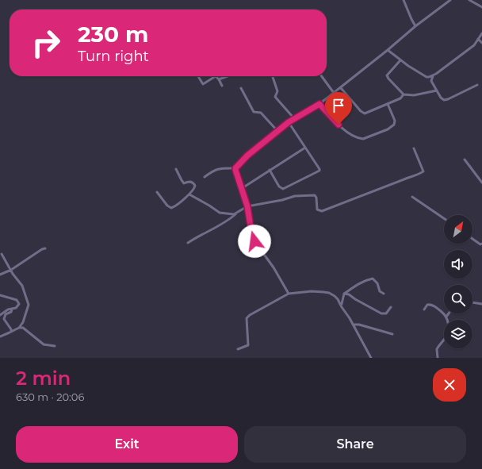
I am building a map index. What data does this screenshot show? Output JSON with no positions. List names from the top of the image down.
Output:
{
  "north": "top right",
  "page": {
    "turn": ["230 m", "Turn right"],
    "heading": ["2 min", "630 m · 20:06"],
    "buttons": ["Exit", "Share"]
  }
}
